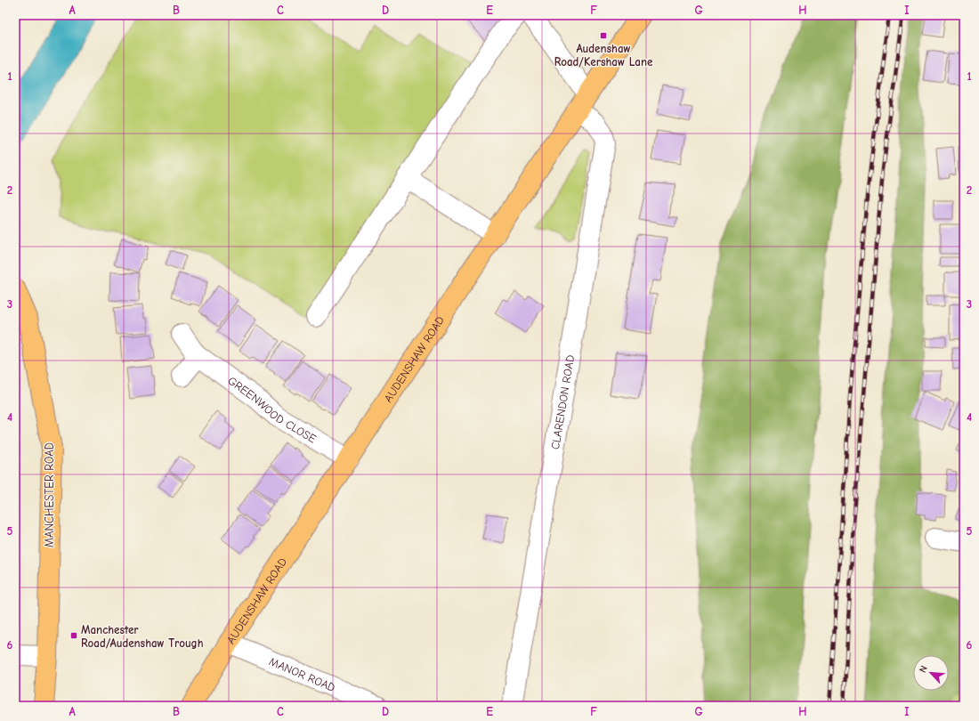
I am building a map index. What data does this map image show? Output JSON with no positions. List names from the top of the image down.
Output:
{
  "streets": {
    "main road": ["AUDENSHAW ROAD", "MANCHESTER ROAD"],
    "street": ["CLARENDON ROAD", "GREENWOOD CLOSE", "MANOR ROAD"]
  },
  "crossings": [
    ["AUDENSHAW ROAD", "CLARENDON ROAD"],
    ["AUDENSHAW ROAD", "GREENWOOD CLOSE"],
    ["AUDENSHAW ROAD", "MANOR ROAD"]
  ],
  "places": {
    "transit": ["Audenshaw Road/Kershaw Lane", "Manchester Road/Audenshaw Trough"]
  },
  "north": "top left",
  "grid": {
    "columns": [
      "A",
      "B",
      "C",
      "D",
      "E",
      "F",
      "G",
      "H",
      "I"
    ],
    "rows": [
      "1",
      "2",
      "3",
      "4",
      "5",
      "6"
    ]
  }
}
